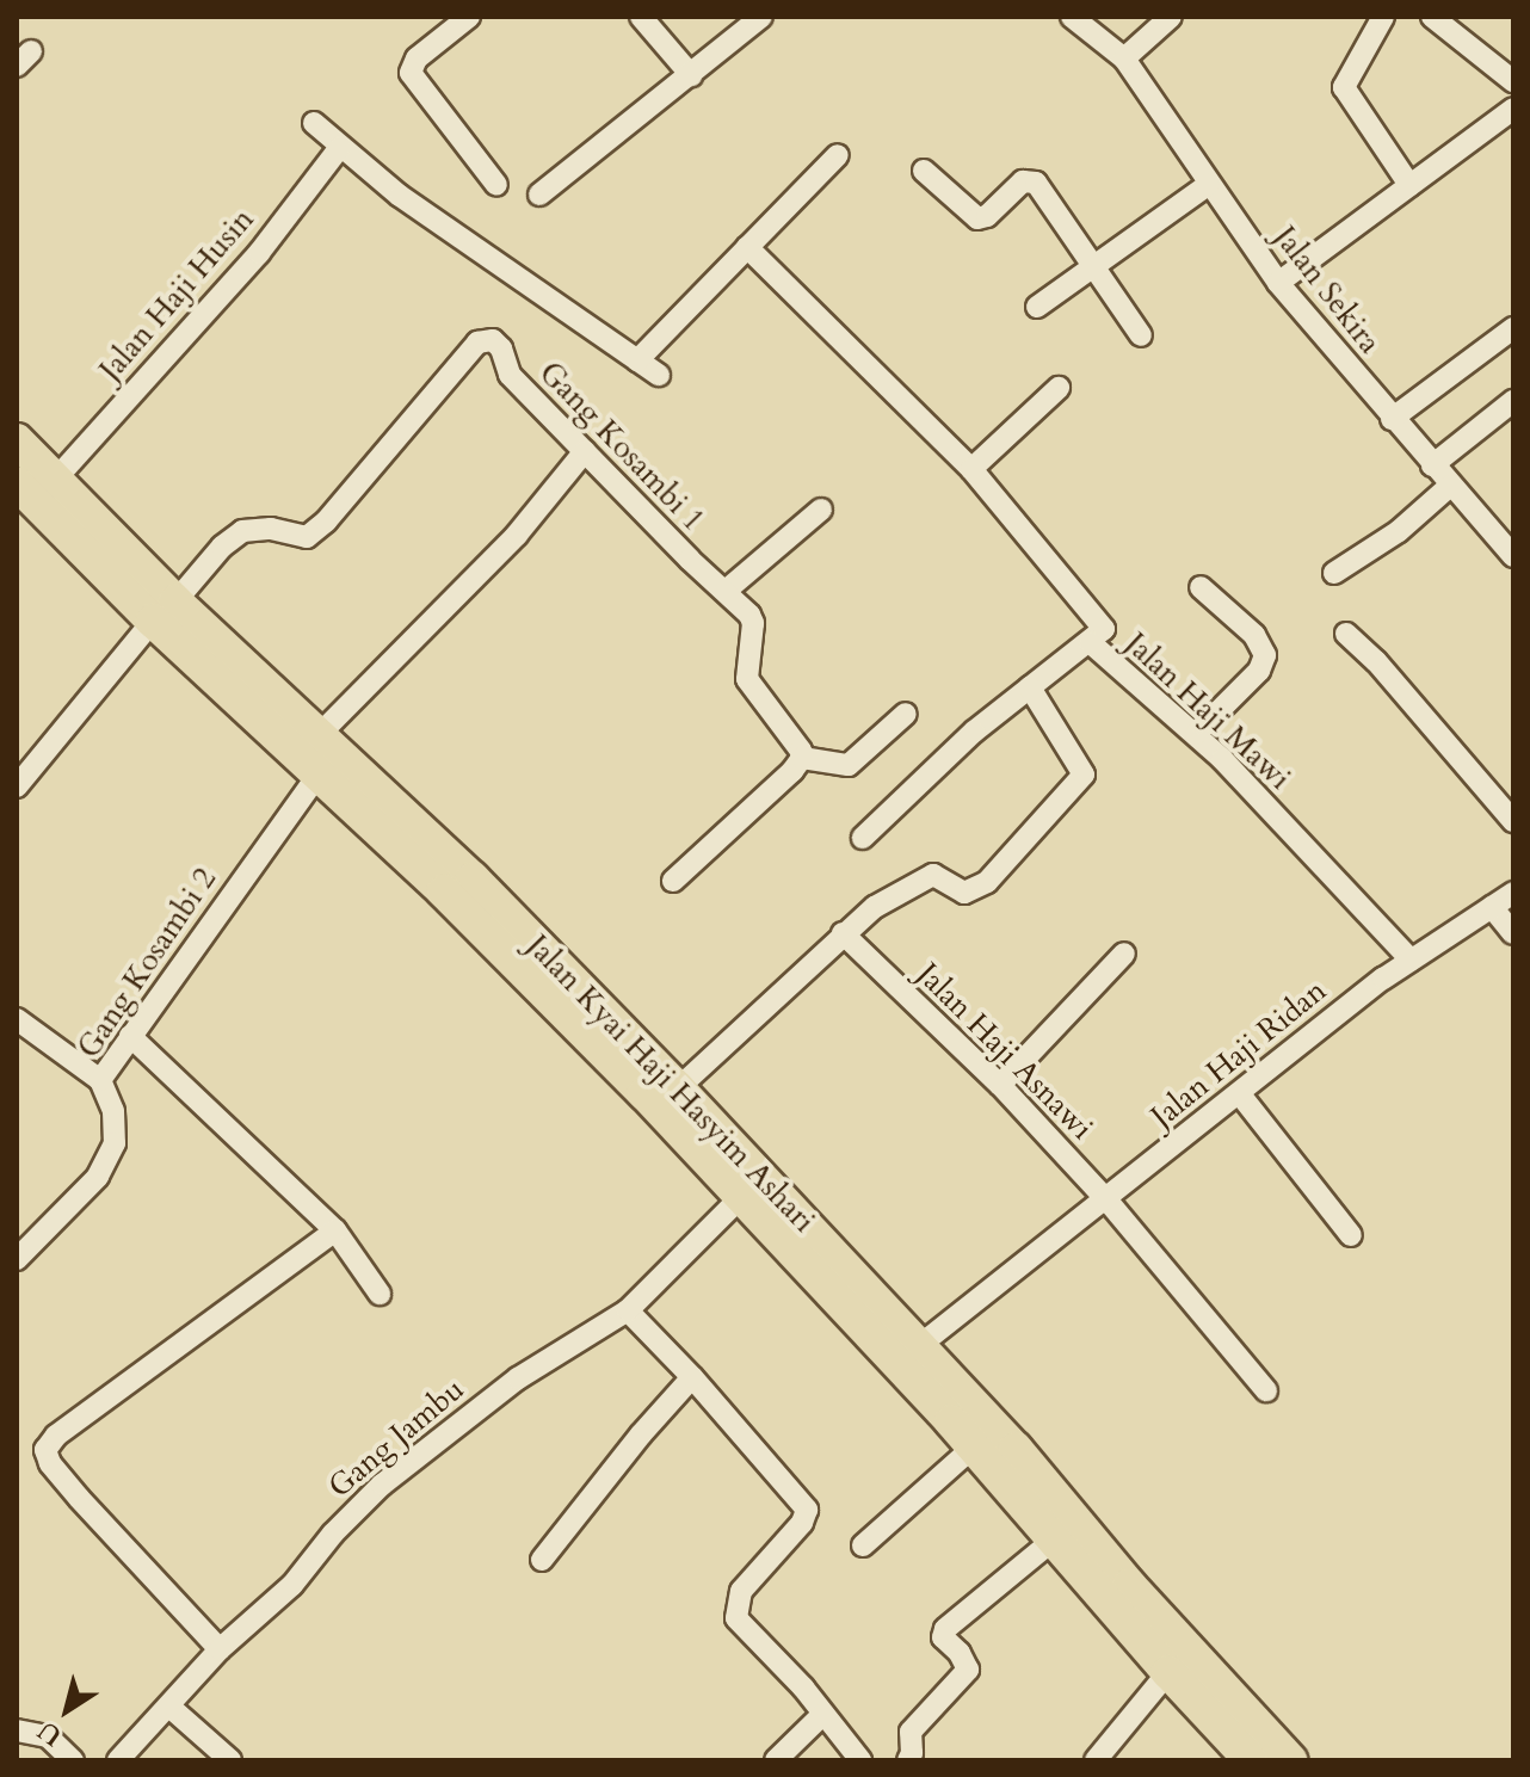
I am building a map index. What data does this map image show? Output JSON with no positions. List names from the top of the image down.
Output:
{
  "streets": {
    "main road": ["Jalan Kyai Haji Hasyim Ashari"],
    "street": [
      "Jalan Sekira",
      "Jalan Haji Husin",
      "Gang Kosambi 1",
      "Jalan Haji Mawi",
      "Gang Kosambi 2",
      "Jalan Haji Asnawi",
      "Jalan Haji Ridan",
      "Gang Jambu"
    ]
  },
  "crossings": [
    ["Jalan Haji Husin", "Jalan Kyai Haji Hasyim Ashari"],
    ["Gang Kosambi 1", "Gang Kosambi 2"],
    ["Gang Kosambi 1", "Jalan Kyai Haji Hasyim Ashari"],
    ["Jalan Haji Mawi", "Jalan Haji Ridan"],
    ["Gang Kosambi 2", "Jalan Kyai Haji Hasyim Ashari"],
    ["Jalan Haji Asnawi", "Jalan Haji Ridan"],
    ["Jalan Haji Ridan", "Jalan Kyai Haji Hasyim Ashari"],
    ["Jalan Kyai Haji Hasyim Ashari", "Gang Jambu"]
  ],
  "north": "bottom left"
}
